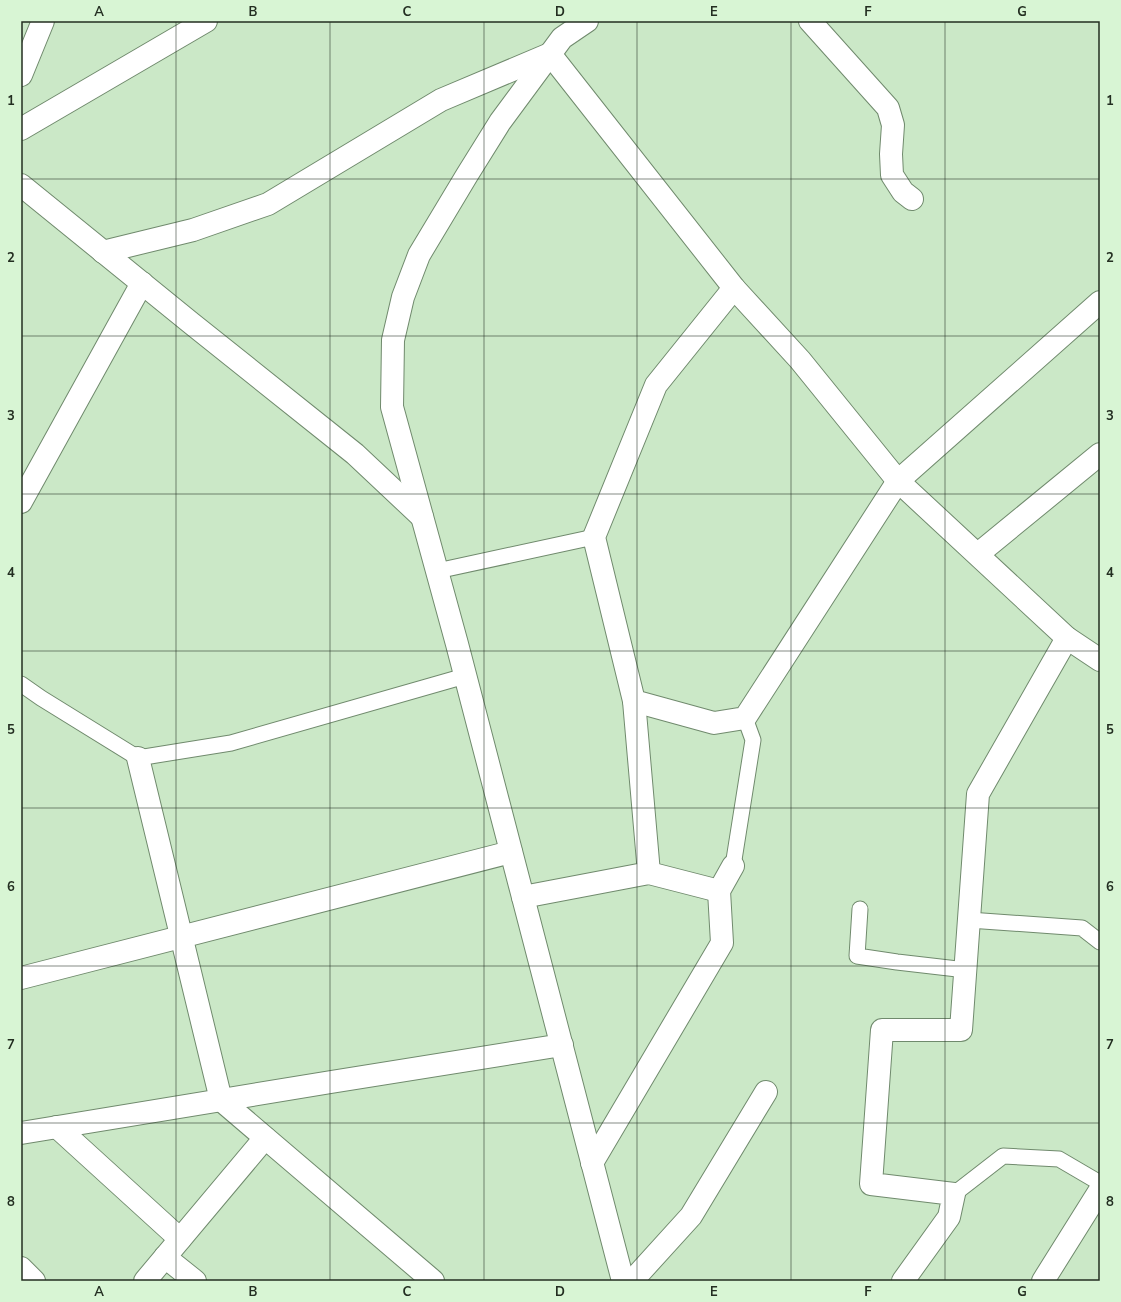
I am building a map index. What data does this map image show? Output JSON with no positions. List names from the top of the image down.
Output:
{
  "grid": {
    "columns": [
      "A",
      "B",
      "C",
      "D",
      "E",
      "F",
      "G"
    ],
    "rows": [
      "1",
      "2",
      "3",
      "4",
      "5",
      "6",
      "7",
      "8"
    ]
  }
}
